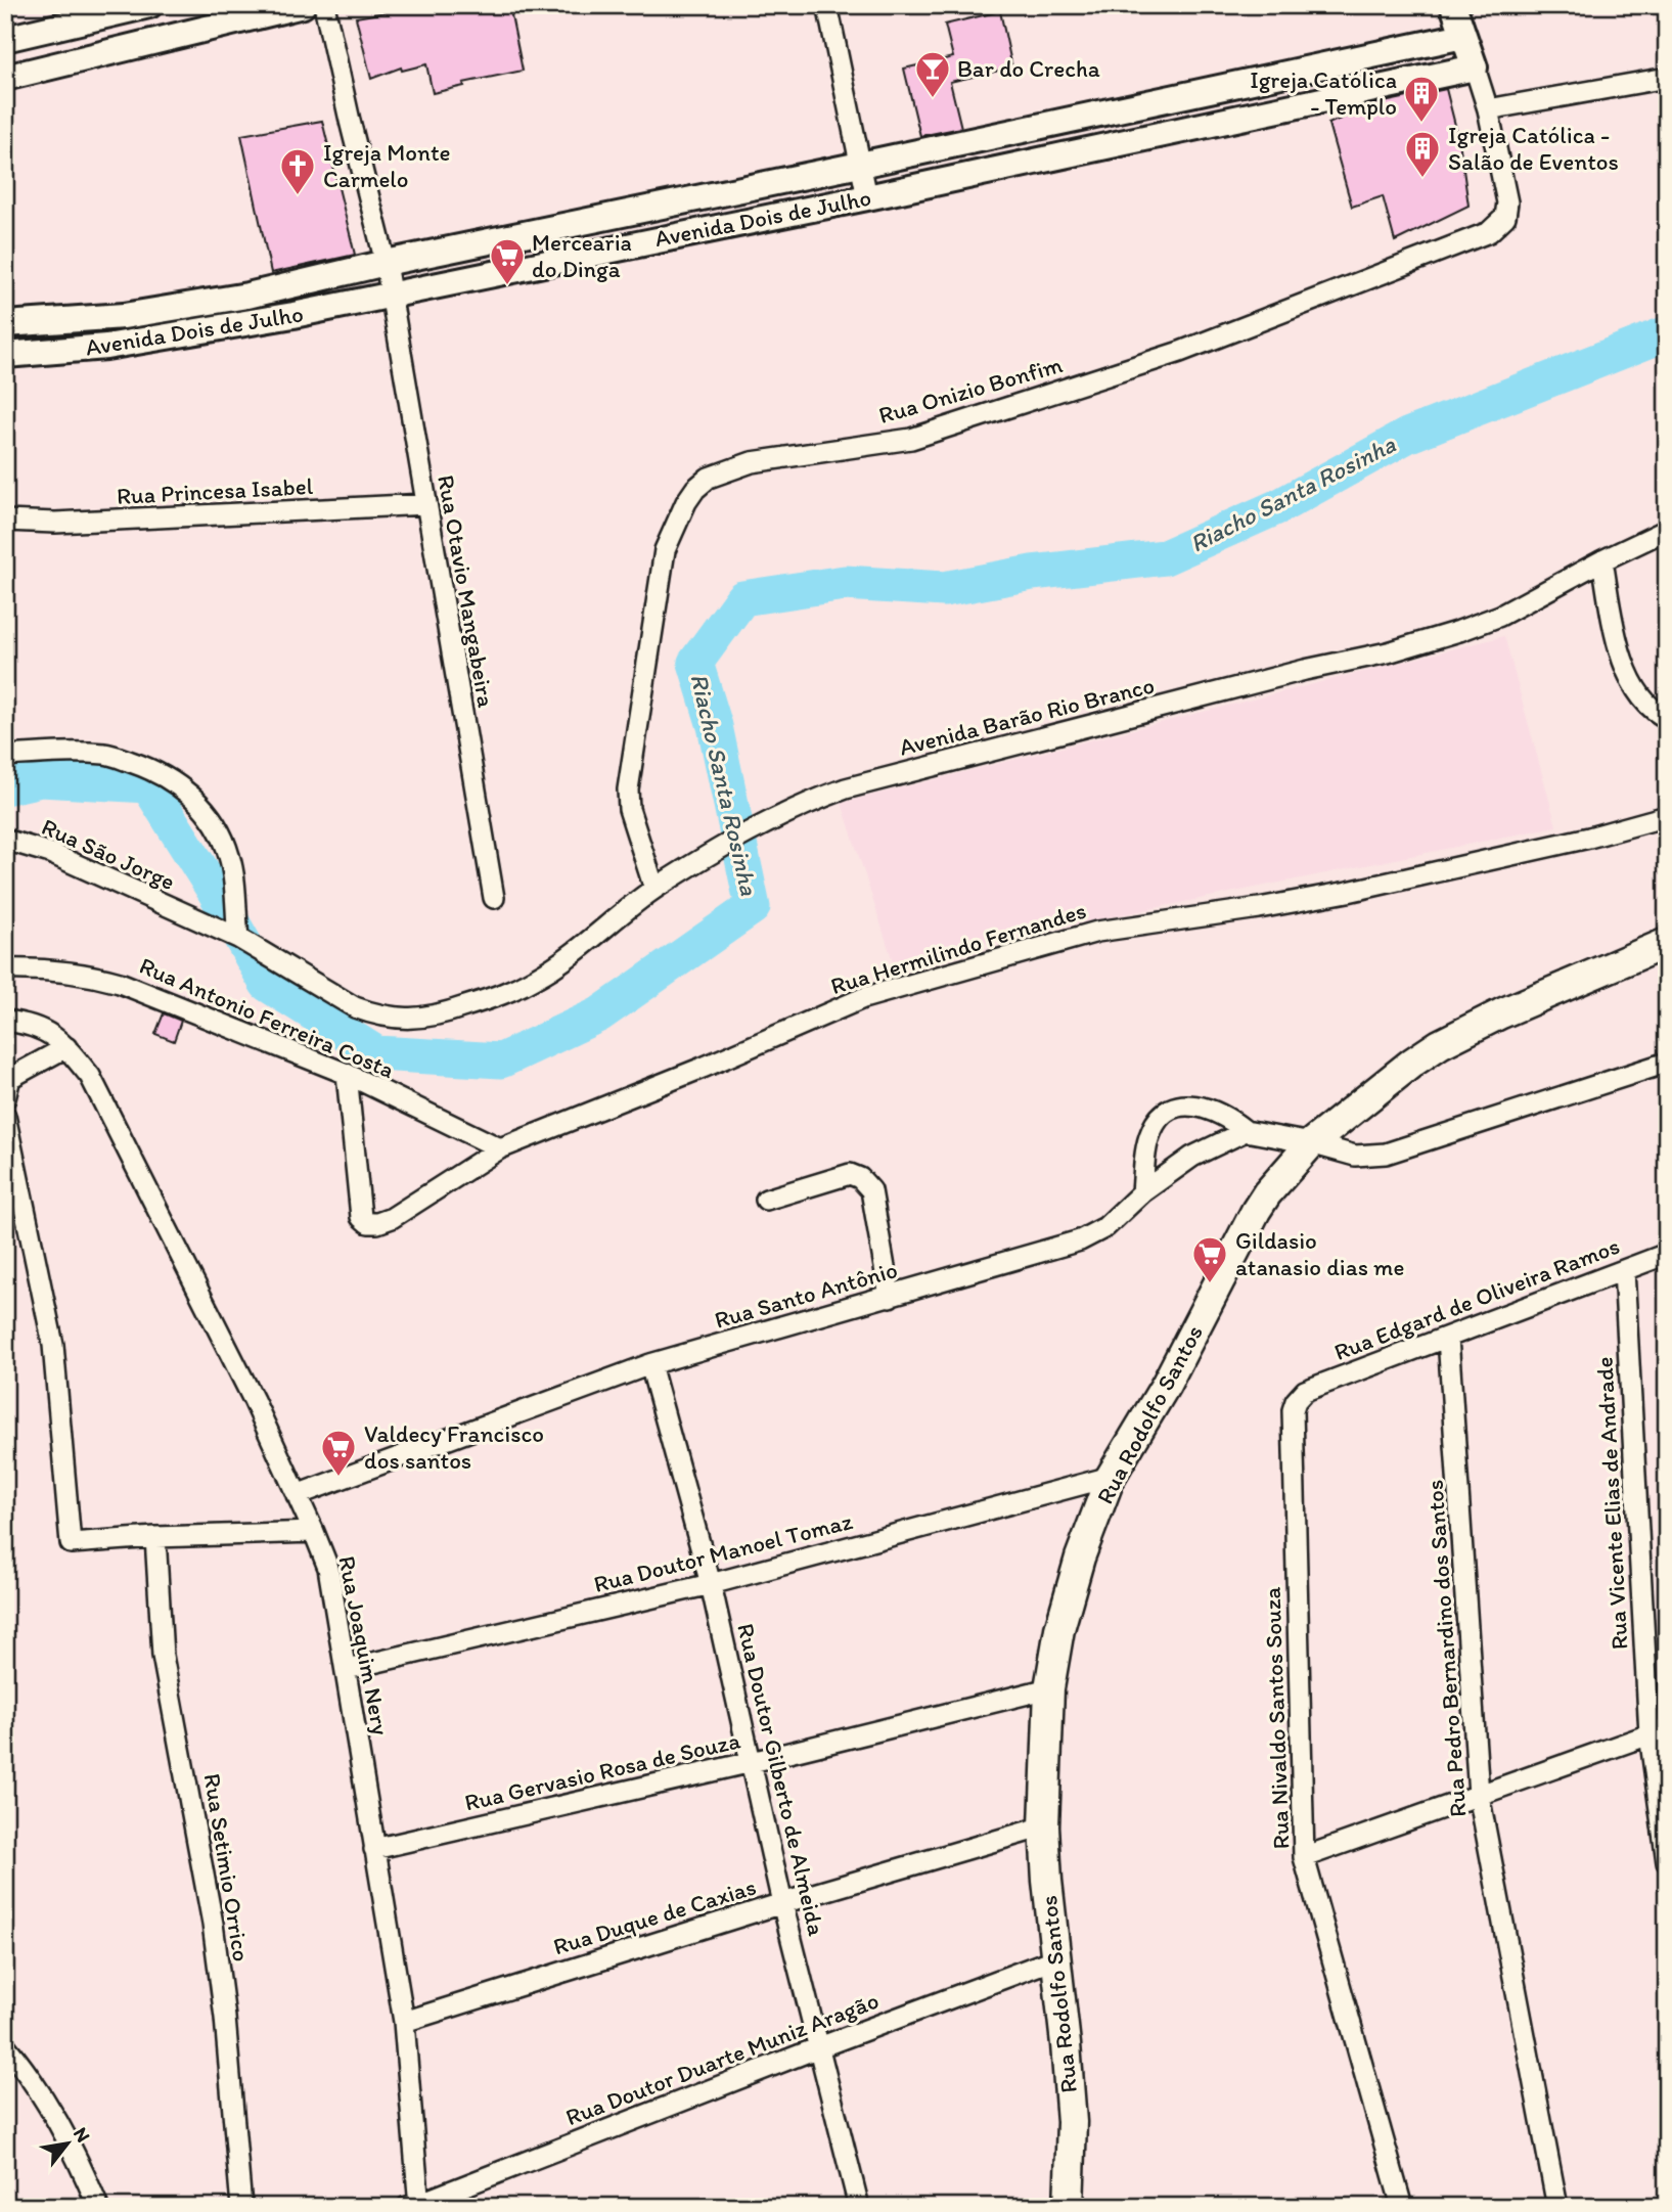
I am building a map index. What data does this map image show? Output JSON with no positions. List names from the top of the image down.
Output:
{
  "streets": {
    "main road": ["Rua Rodolfo Santos"],
    "street": [
      "Avenida Dois de Julho",
      "Rua Onizio Bonfim",
      "Rua Princesa Isabel",
      "Rua Otavio Mangabeira",
      "Avenida Barão Rio Branco",
      "Rua São Jorge",
      "Rua Hermilindo Fernandes",
      "Rua Antonio Ferreira Costa",
      "Rua Santo Antônio",
      "Rua Edgard de Oliveira Ramos",
      "Rua Vicente Elias de Andrade",
      "Rua Doutor Manoel Tomaz",
      "Rua Joaquim Nery",
      "Rua Pedro Bernardino dos Santos",
      "Rua Nivaldo Santos Souza",
      "Rua Gervasio Rosa de Souza",
      "Rua Doutor Gilberto de Almeida",
      "Rua Setimio Orrico",
      "Rua Duque de Caxias",
      "Rua Doutor Duarte Muniz Aragão"
    ]
  },
  "crossings": [
    ["Avenida Dois de Julho", "Rua Otavio Mangabeira"],
    ["Rua Onizio Bonfim", "Avenida Barão Rio Branco"],
    ["Rua Princesa Isabel", "Rua Otavio Mangabeira"],
    ["Avenida Barão Rio Branco", "Rua São Jorge"],
    ["Rua Hermilindo Fernandes", "Rua Antonio Ferreira Costa"],
    ["Rua Santo Antônio", "Rua Joaquim Nery"],
    ["Rua Santo Antônio", "Rua Doutor Gilberto de Almeida"],
    ["Rua Edgard de Oliveira Ramos", "Rua Vicente Elias de Andrade"],
    ["Rua Edgard de Oliveira Ramos", "Rua Pedro Bernardino dos Santos"],
    ["Rua Edgard de Oliveira Ramos", "Rua Nivaldo Santos Souza"],
    ["Rua Rodolfo Santos", "Rua Doutor Manoel Tomaz"],
    ["Rua Rodolfo Santos", "Rua Gervasio Rosa de Souza"],
    ["Rua Rodolfo Santos", "Rua Duque de Caxias"],
    ["Rua Rodolfo Santos", "Rua Doutor Duarte Muniz Aragão"],
    ["Rua Doutor Manoel Tomaz", "Rua Joaquim Nery"],
    ["Rua Doutor Manoel Tomaz", "Rua Doutor Gilberto de Almeida"],
    ["Rua Joaquim Nery", "Rua Gervasio Rosa de Souza"],
    ["Rua Joaquim Nery", "Rua Duque de Caxias"],
    ["Rua Joaquim Nery", "Rua Doutor Duarte Muniz Aragão"],
    ["Rua Gervasio Rosa de Souza", "Rua Doutor Gilberto de Almeida"],
    ["Rua Doutor Gilberto de Almeida", "Rua Duque de Caxias"],
    ["Rua Doutor Gilberto de Almeida", "Rua Doutor Duarte Muniz Aragão"]
  ],
  "water": ["Riacho Santa Rosinha"],
  "places": {
    "bar": ["Bar do Crecha"],
    "building": ["Igreja Católica - Templo", "Igreja Católica - Salão de Eventos"],
    "church": ["Igreja Monte Carmelo"],
    "supermarket": ["Mercearia do Dinga", "Gildasio atanasio dias me", "Valdecy Francisco dos santos"]
  },
  "north": "top right"
}
